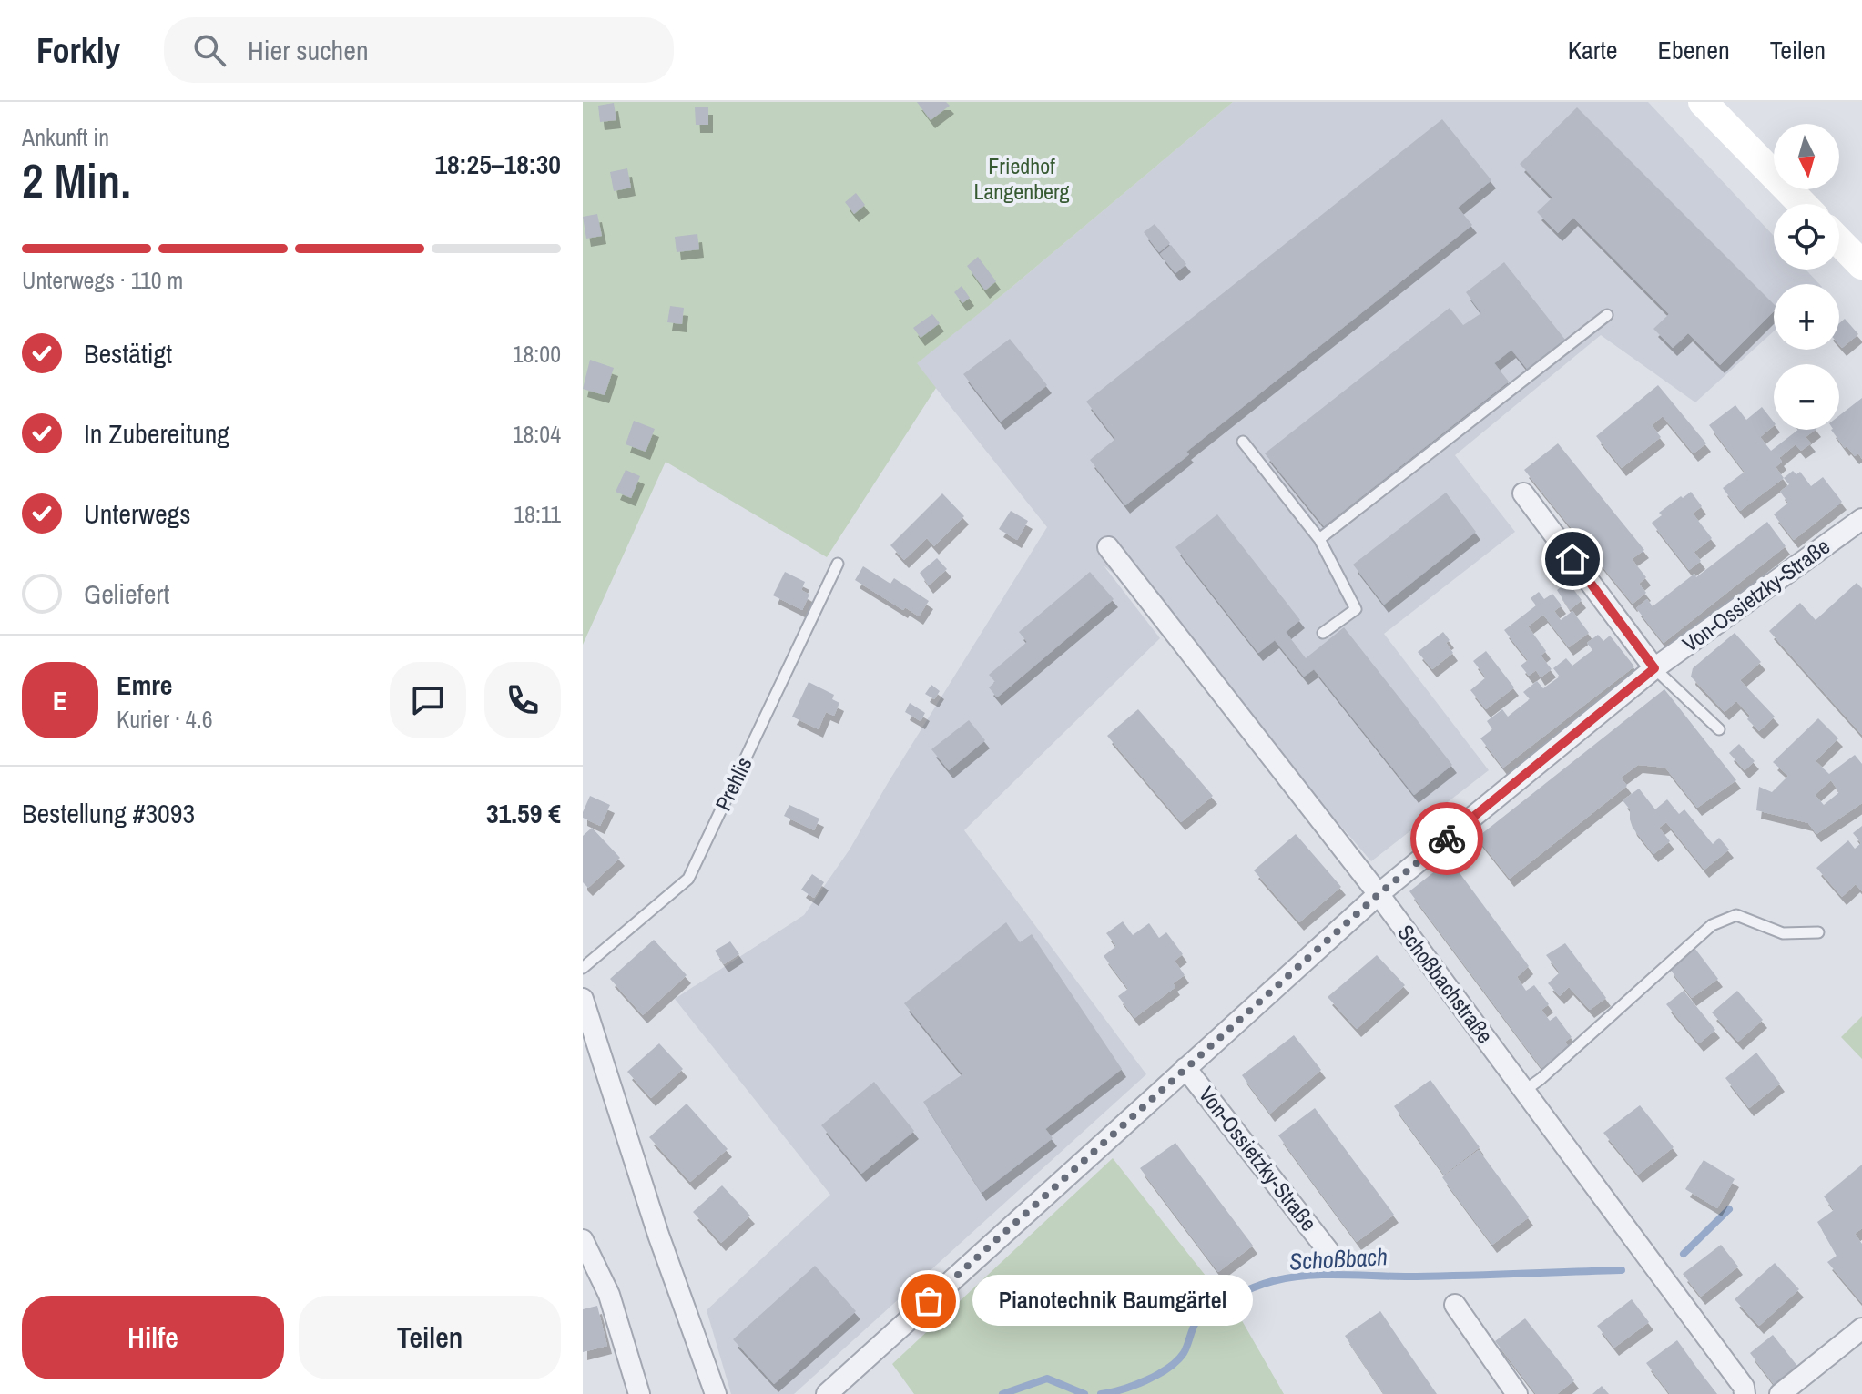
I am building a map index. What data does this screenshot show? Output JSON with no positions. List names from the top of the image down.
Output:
{
  "streets": {
    "street": ["Von-Ossietzky-Straße", "Schoßbachstraße"],
    "lane": ["Prehlis"]
  },
  "crossings": [
    ["Von-Ossietzky-Straße", "Schoßbachstraße"]
  ],
  "water": ["Schoßbach"],
  "parks": ["Friedhof Langenberg"],
  "places": ["Pianotechnik Baumgärtel"],
  "north": "bottom",
  "page": {
    "header": "Forkly",
    "search": "Hier suchen",
    "nav": ["Karte", "Ebenen", "Teilen"],
    "heading": ["2 Min.", "Ankunft in", "18:25–18:30"],
    "panel": [
      "Emre",
      "Kurier · 4.6",
      "Bestellung #3093",
      "31.59 €"
    ],
    "map_buttons": ["+", "−"],
    "bar": "Unterwegs · 110 m",
    "list": [
      ["Bestätigt", "18:00"],
      ["In Zubereitung", "18:04"],
      ["Unterwegs", "18:11"],
      "Geliefert"
    ],
    "round": "E",
    "bubble": "Pianotechnik Baumgärtel",
    "buttons": ["Hilfe", "Teilen"]
  }
}
